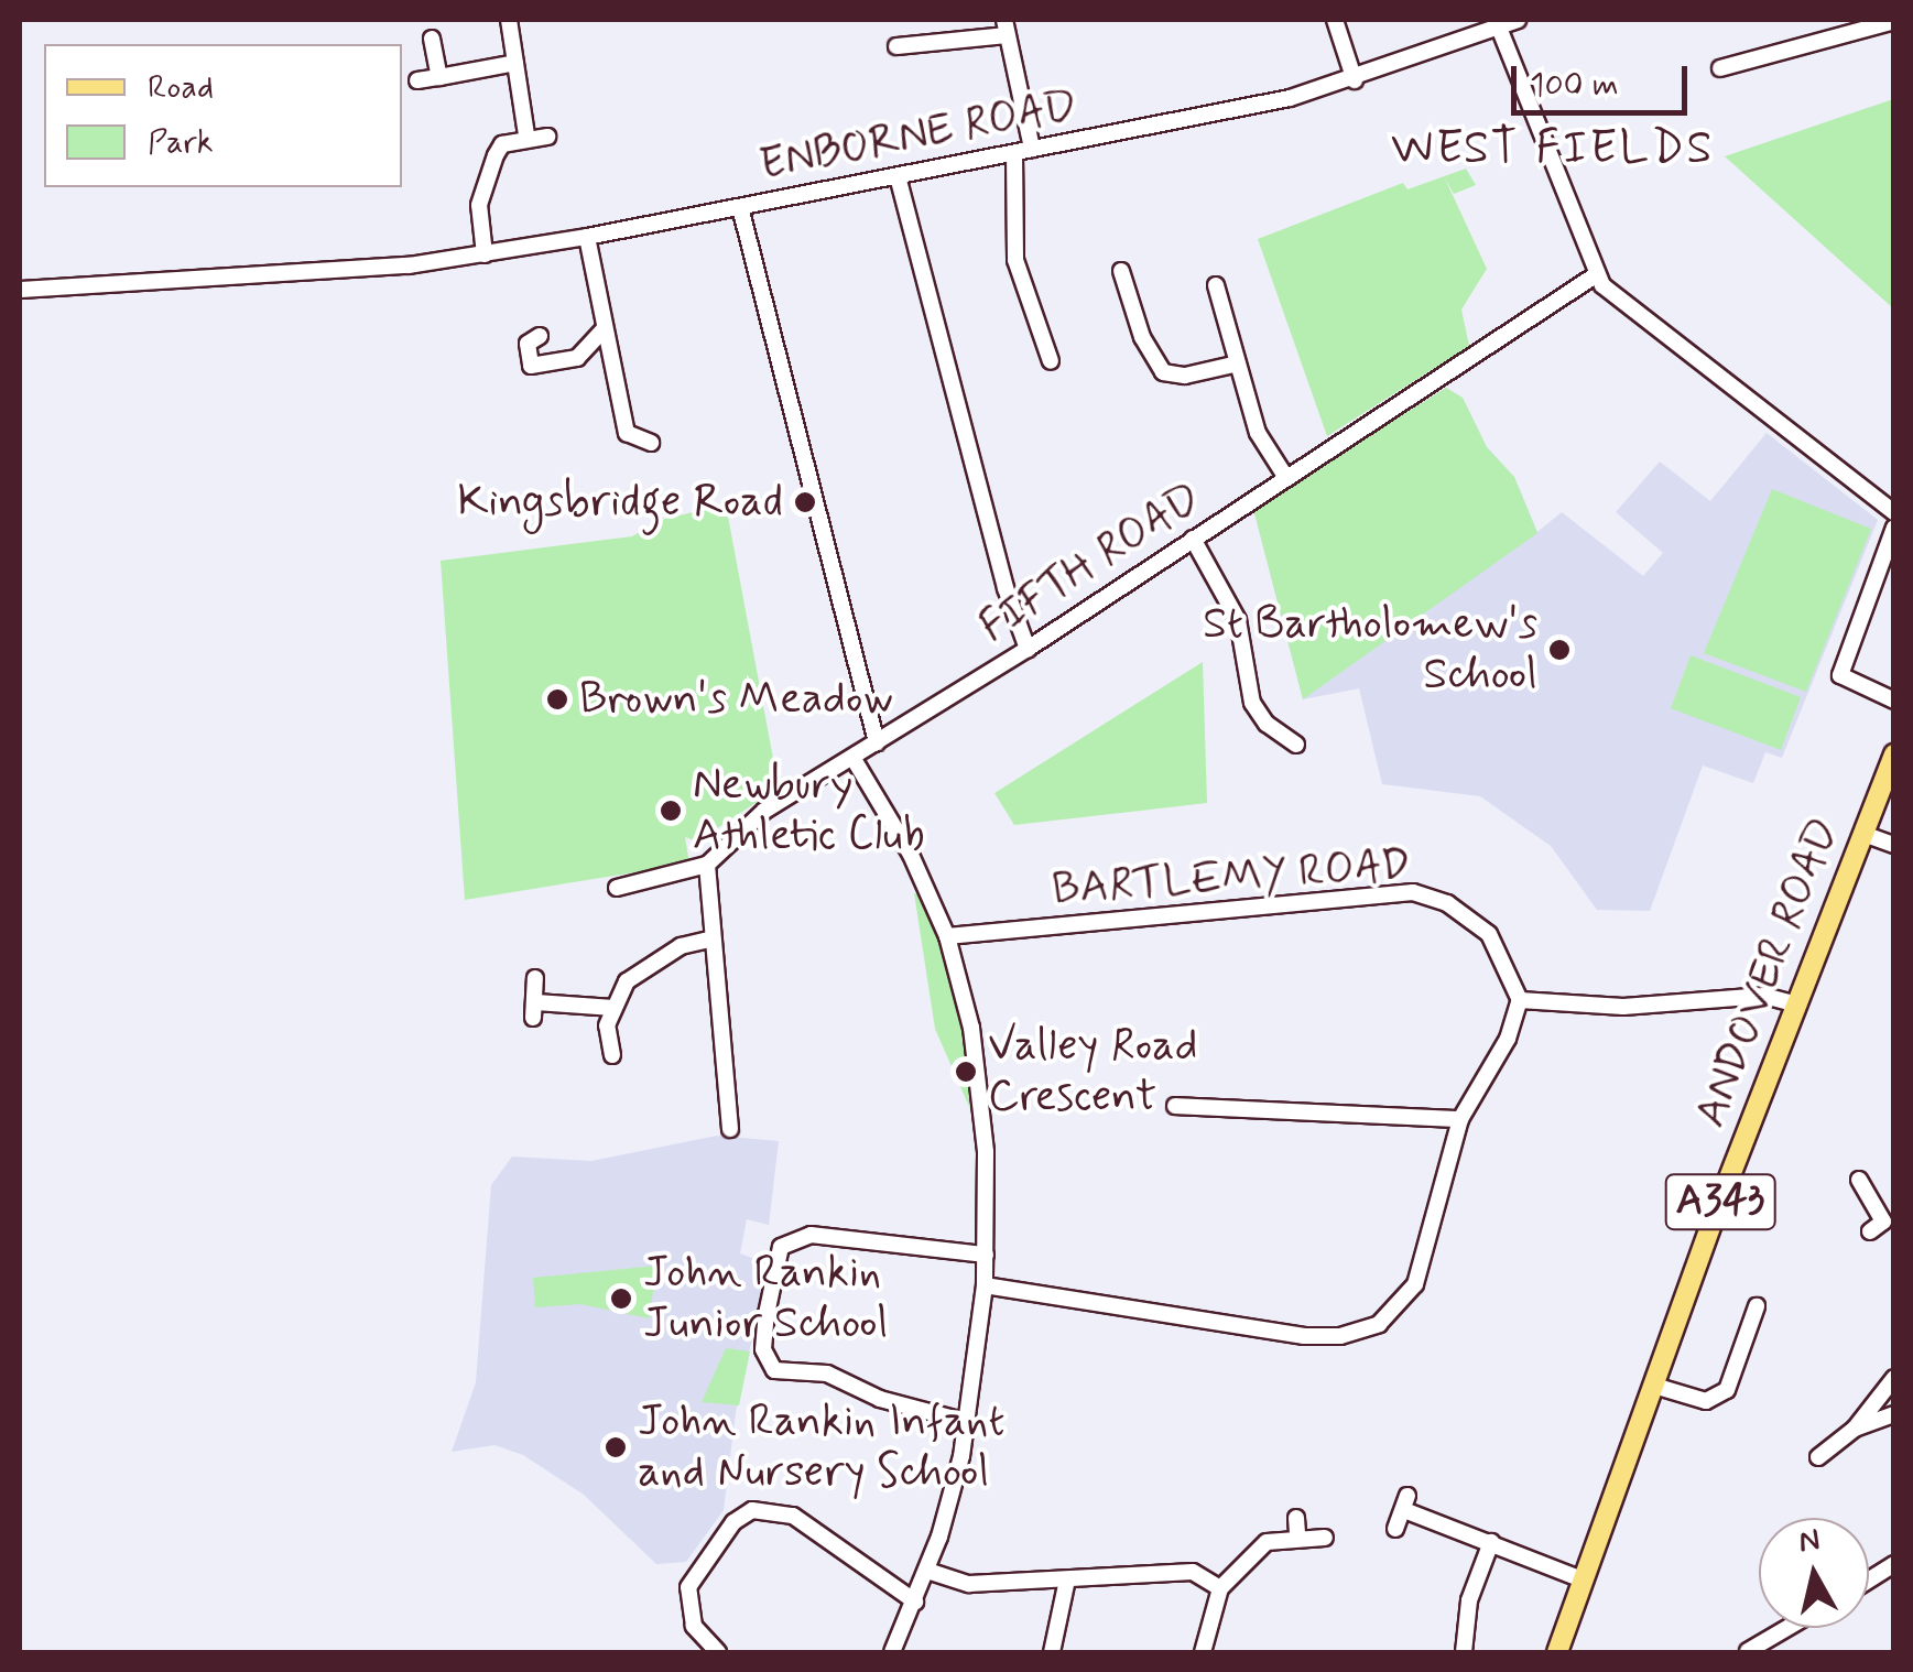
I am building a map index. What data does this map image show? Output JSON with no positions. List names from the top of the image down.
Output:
{
  "streets": {
    "main road": ["ANDOVER ROAD", "A343"],
    "street": ["ENBORNE ROAD", "FIFTH ROAD", "BARTLEMY ROAD"]
  },
  "districts": ["WEST FIELDS"],
  "places": [
    "Kingsbridge Road",
    "St Bartholomew's School",
    "Brown's Meadow",
    "Newbury Athletic Club",
    "Valley Road Crescent",
    "John Rankin Junior School",
    "John Rankin Infant and Nursery School"
  ],
  "legend": ["Road", "Park"],
  "scale_bar": "100 m",
  "north": "top"
}
